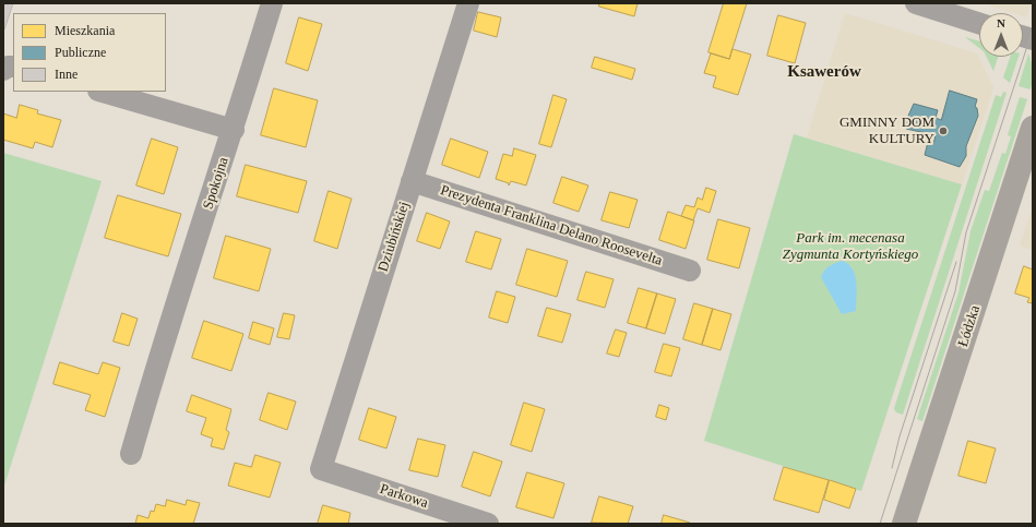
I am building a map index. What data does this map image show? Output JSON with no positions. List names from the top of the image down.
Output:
{
  "streets": {
    "main road": ["Łódzka"],
    "street": [
      "Spokojna",
      "Prezydenta Franklina Delano Roosevelta",
      "Dziubińskiej",
      "Parkowa"
    ]
  },
  "crossings": [
    ["Prezydenta Franklina Delano Roosevelta", "Dziubińskiej"],
    ["Dziubińskiej", "Parkowa"]
  ],
  "districts": ["Ksawerów"],
  "parks": ["Park im. mecenasa Zygmunta Kortyńskiego"],
  "places": ["GMINNY DOM KULTURY"],
  "legend": ["Mieszkania", "Publiczne", "Inne"],
  "north": "top"
}
